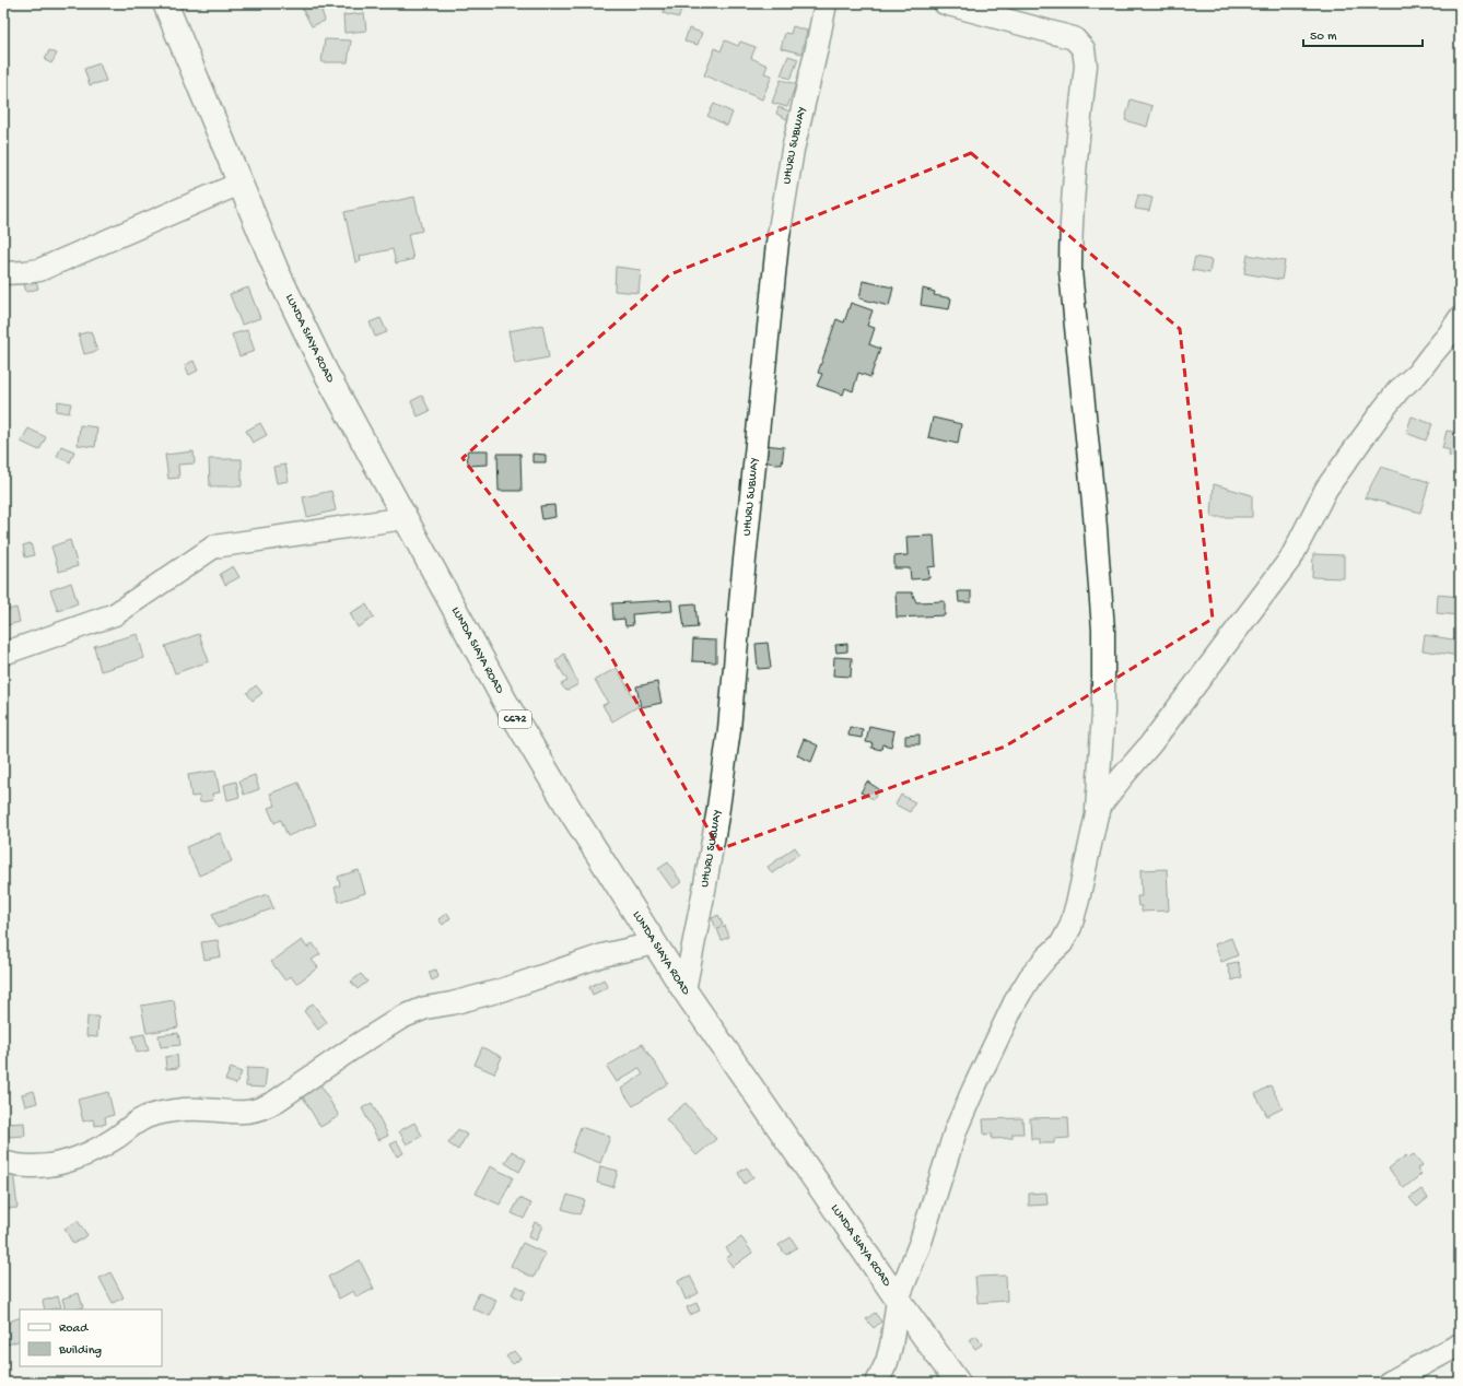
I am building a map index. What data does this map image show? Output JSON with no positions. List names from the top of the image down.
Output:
{
  "streets": {
    "main road": ["LUNDA SIAYA ROAD", "C672"],
    "street": ["UHURU SUBWAY"]
  },
  "crossings": [
    ["UHURU SUBWAY", "LUNDA SIAYA ROAD"]
  ],
  "legend": ["Road", "Building"],
  "scale_bar": "50 m"
}
